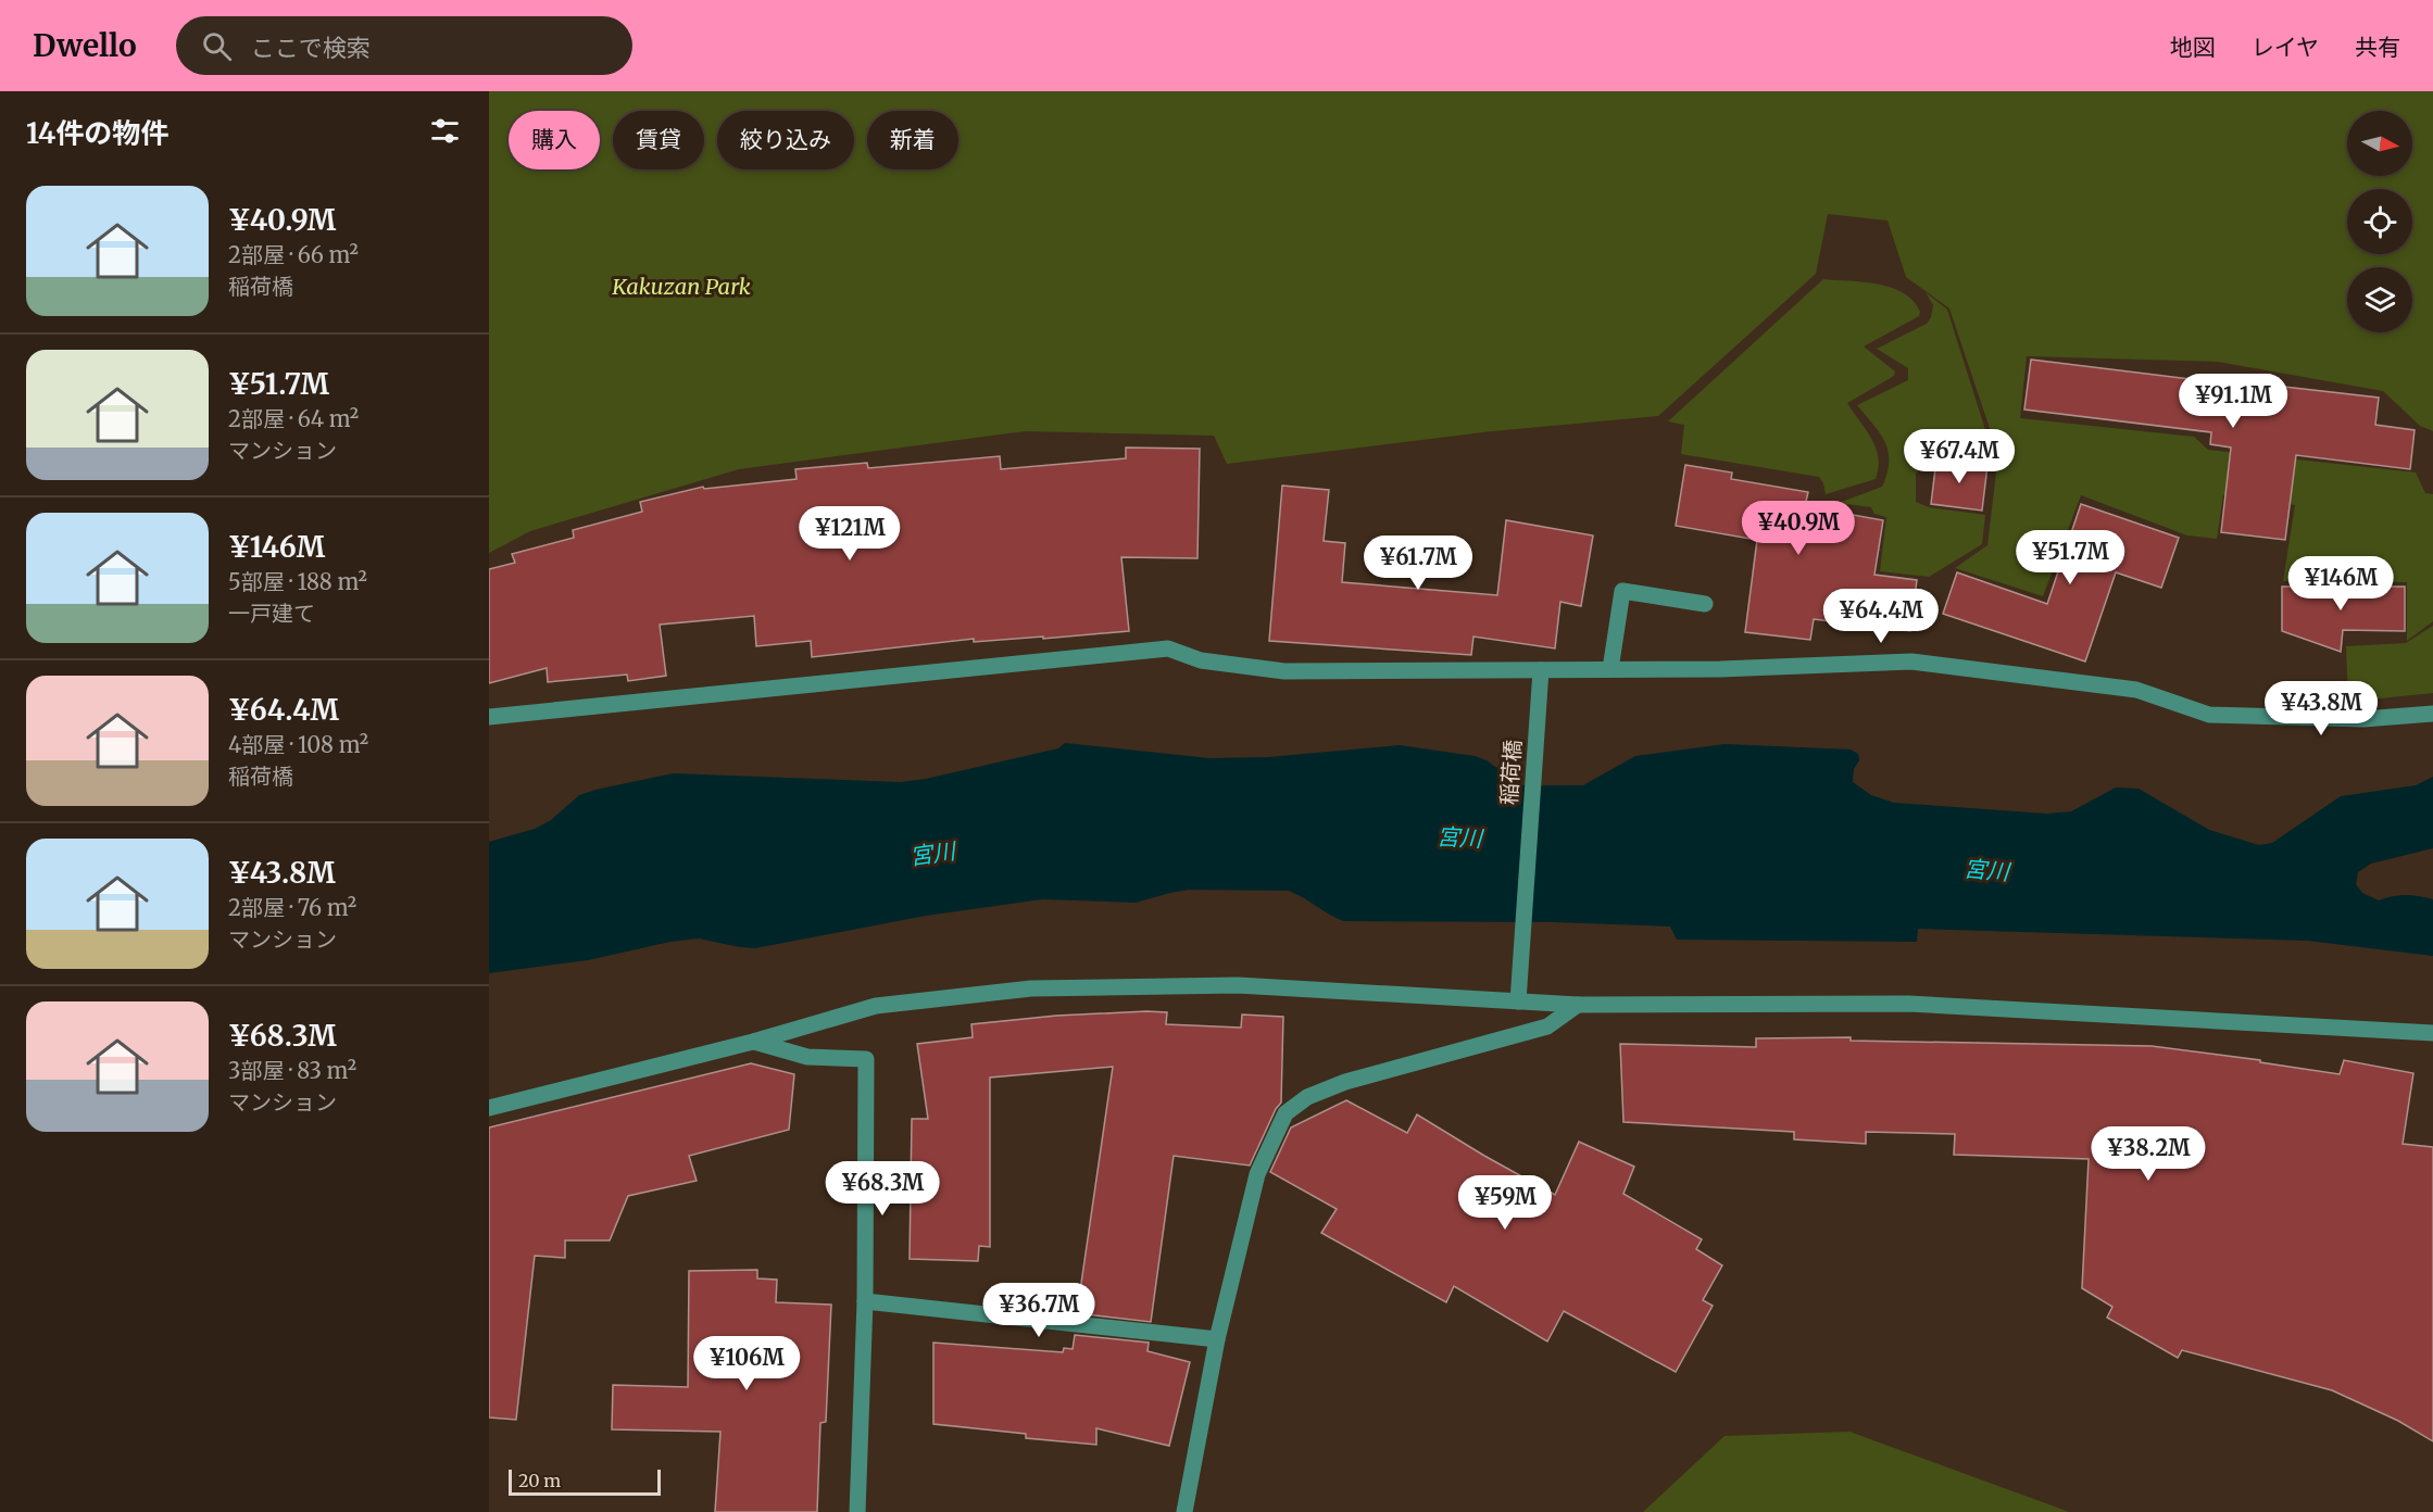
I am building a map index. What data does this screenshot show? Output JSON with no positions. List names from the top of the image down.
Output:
{
  "streets": {
    "street": ["稲荷橋"]
  },
  "water": ["宮川"],
  "parks": ["Kakuzan Park"],
  "scale_bar": "20 m",
  "north": "right",
  "page": {
    "header": "Dwello",
    "search": "ここで検索",
    "nav": ["地図", "レイヤ", "共有"],
    "heading": "14件の物件",
    "chip": [
      "購入",
      "賃貸",
      "絞り込み",
      "新着"
    ],
    "list": [
      {
        "name": "¥40.9M",
        "note": "2部屋 · 66 m² · 稲荷橋"
      },
      {
        "name": "¥51.7M",
        "note": "2部屋 · 64 m² · マンション"
      },
      {
        "name": "¥146M",
        "note": "5部屋 · 188 m² · 一戸建て"
      },
      {
        "name": "¥64.4M",
        "note": "4部屋 · 108 m² · 稲荷橋"
      },
      {
        "name": "¥43.8M",
        "note": "2部屋 · 76 m² · マンション"
      },
      {
        "name": "¥68.3M",
        "note": "3部屋 · 83 m² · マンション"
      }
    ],
    "price": [
      "¥91.1M",
      "¥67.4M",
      "¥40.9M",
      "¥121M",
      "¥51.7M",
      "¥61.7M",
      "¥146M",
      "¥64.4M",
      "¥43.8M",
      "¥38.2M",
      "¥68.3M",
      "¥59M",
      "¥36.7M",
      "¥106M"
    ],
    "scale": "20 m"
  }
}
